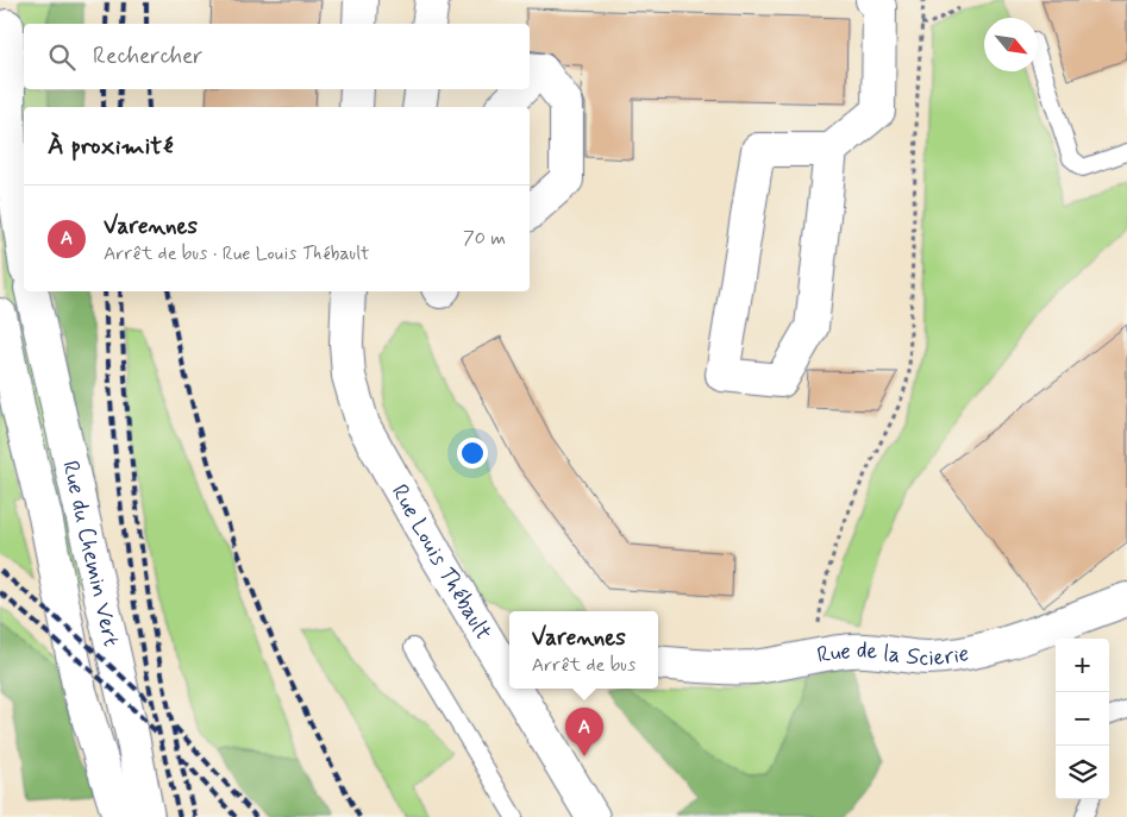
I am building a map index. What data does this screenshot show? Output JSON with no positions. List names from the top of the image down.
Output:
{
  "streets": {
    "street": ["Rue du Chemin Vert", "Rue Louis Thébault", "Rue de la Scierie"]
  },
  "north": "bottom right",
  "page": {
    "search": "Rechercher",
    "heading": "À proximité",
    "list": [
      {
        "mark": "A",
        "name": "Varennes",
        "note": "Arrêt de bus · Rue Louis Thébault",
        "value": "70 m"
      }
    ],
    "popup": ["Varennes", "Arrêt de bus"],
    "map_buttons": ["+", "−"],
    "pins": "A"
  }
}
